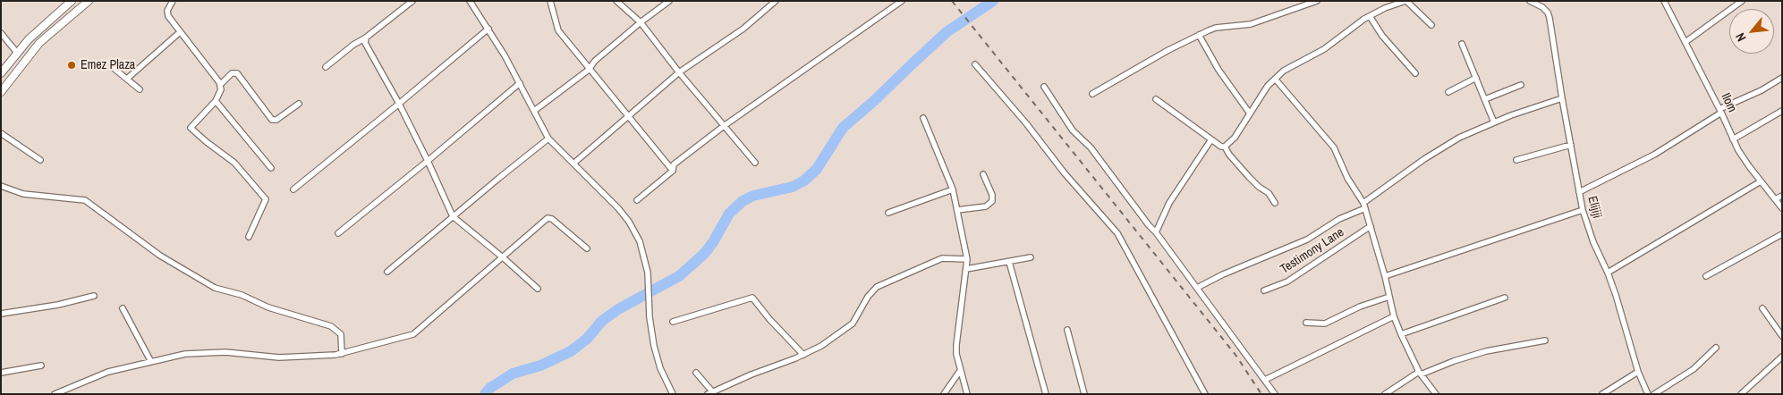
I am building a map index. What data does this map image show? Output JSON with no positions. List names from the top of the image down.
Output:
{
  "streets": {
    "street": ["Ilom", "Elijiji", "Testimony Lane"]
  },
  "places": ["Emez Plaza"],
  "north": "bottom left"
}
